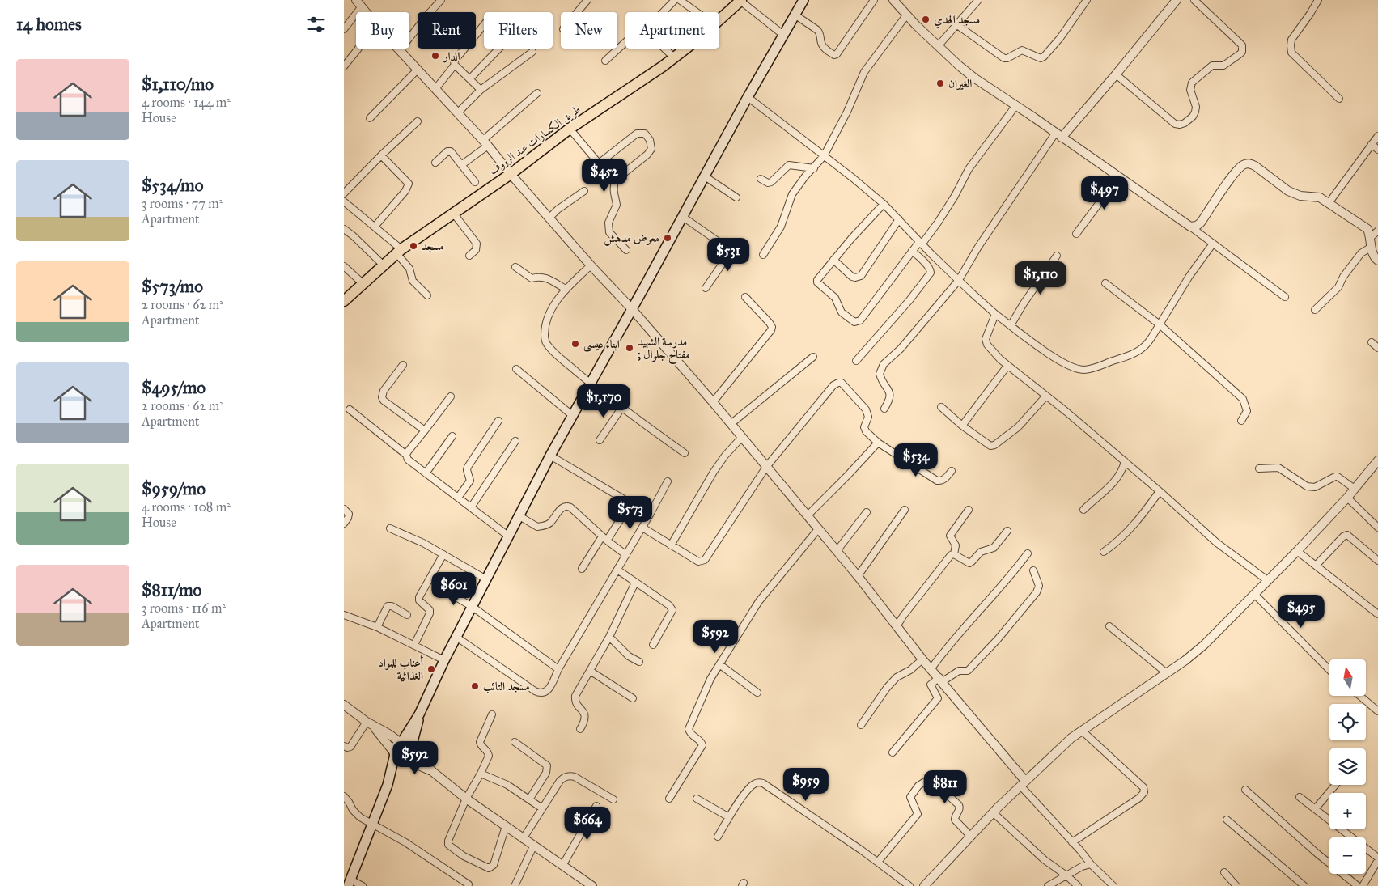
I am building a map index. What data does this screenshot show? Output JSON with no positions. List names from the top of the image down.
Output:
{
  "streets": {
    "main road": ["طريق الكسارات عبد الرووف"]
  },
  "places": [
    "مسجد الهدي",
    "الدار",
    "الغيران",
    "معرض مدهش",
    "مسجد",
    "ابناء عيسى",
    "مدرسة الشهيد ; مفتاح جلوال",
    "أعناب للمواد الغذائية",
    "مسجد التائب"
  ],
  "north": "top",
  "page": {
    "heading": "14 homes",
    "chip": [
      "Buy",
      "Rent",
      "Filters",
      "New",
      "Apartment"
    ],
    "list": [
      {
        "name": "$1,110/mo",
        "note": "4 rooms · 144 m² · House"
      },
      {
        "name": "$534/mo",
        "note": "3 rooms · 77 m² · Apartment"
      },
      {
        "name": "$573/mo",
        "note": "2 rooms · 62 m² · Apartment"
      },
      {
        "name": "$495/mo",
        "note": "2 rooms · 62 m² · Apartment"
      },
      {
        "name": "$959/mo",
        "note": "4 rooms · 108 m² · House"
      },
      {
        "name": "$811/mo",
        "note": "3 rooms · 116 m² · Apartment"
      }
    ],
    "price": [
      "$452",
      "$497",
      "$531",
      "$1,110",
      "$1,170",
      "$534",
      "$573",
      "$601",
      "$495",
      "$592",
      "$592",
      "$959",
      "$811",
      "$664"
    ],
    "map_buttons": ["+", "−"]
  }
}
